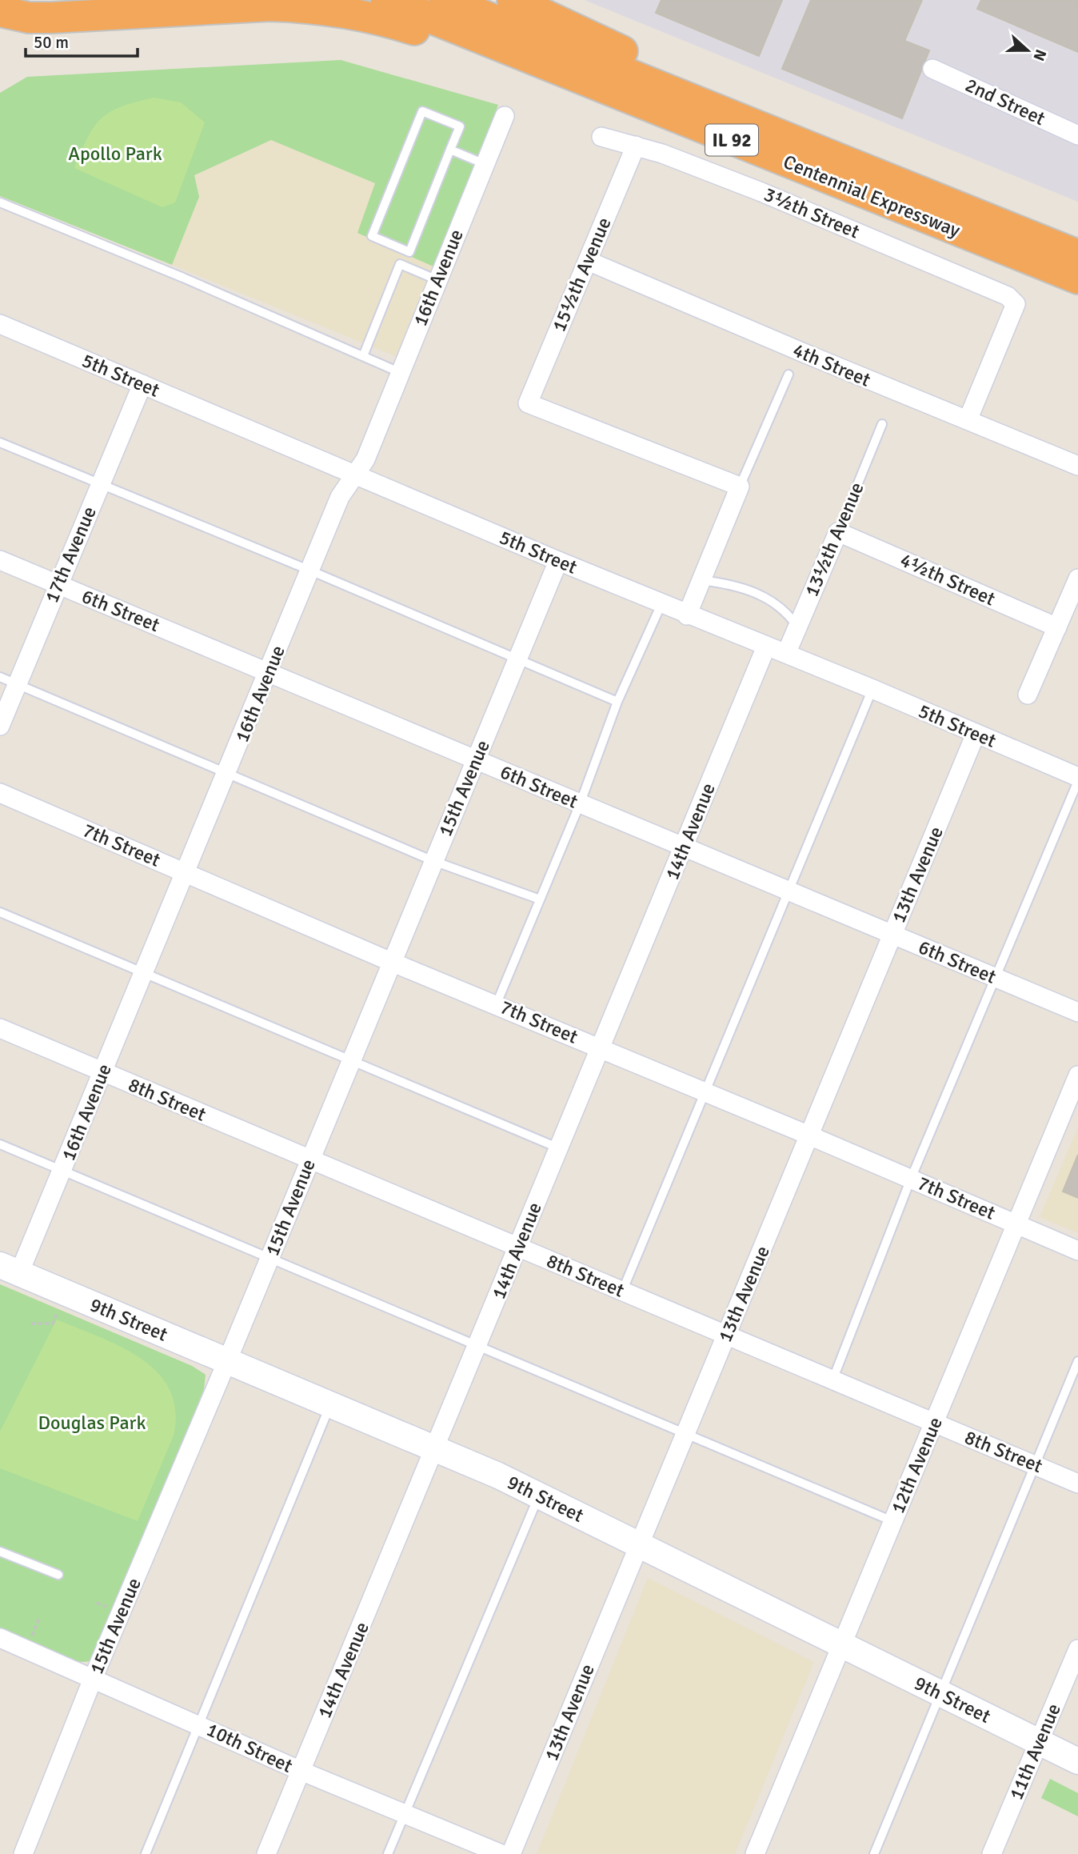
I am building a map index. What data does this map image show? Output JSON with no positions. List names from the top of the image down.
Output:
{
  "streets": {
    "highway": ["IL 92", "Centennial Expressway"],
    "street": [
      "2nd Street",
      "3½th Street",
      "15½th Avenue",
      "16th Avenue",
      "4th Street",
      "5th Street",
      "13½th Avenue",
      "17th Avenue",
      "4½th Street",
      "6th Street",
      "15th Avenue",
      "14th Avenue",
      "7th Street",
      "13th Avenue",
      "8th Street",
      "9th Street",
      "12th Avenue",
      "10th Street",
      "11th Avenue"
    ]
  },
  "crossings": [
    ["3½th Street", "15½th Avenue"],
    ["3½th Street", "4th Street"],
    ["15½th Avenue", "4th Street"],
    ["16th Avenue", "5th Street"],
    ["16th Avenue", "6th Street"],
    ["16th Avenue", "7th Street"],
    ["16th Avenue", "8th Street"],
    ["16th Avenue", "9th Street"],
    ["5th Street", "13½th Avenue"],
    ["5th Street", "17th Avenue"],
    ["5th Street", "15th Avenue"],
    ["5th Street", "14th Avenue"],
    ["5th Street", "13th Avenue"],
    ["13½th Avenue", "4½th Street"],
    ["17th Avenue", "6th Street"],
    ["6th Street", "15th Avenue"],
    ["6th Street", "14th Avenue"],
    ["6th Street", "13th Avenue"],
    ["15th Avenue", "7th Street"],
    ["15th Avenue", "8th Street"],
    ["15th Avenue", "9th Street"],
    ["15th Avenue", "10th Street"],
    ["14th Avenue", "7th Street"],
    ["14th Avenue", "8th Street"],
    ["14th Avenue", "9th Street"],
    ["14th Avenue", "10th Street"],
    ["7th Street", "13th Avenue"],
    ["7th Street", "12th Avenue"],
    ["13th Avenue", "8th Street"],
    ["13th Avenue", "9th Street"],
    ["8th Street", "12th Avenue"],
    ["9th Street", "12th Avenue"],
    ["9th Street", "11th Avenue"]
  ],
  "parks": ["Apollo Park", "Douglas Park"],
  "scale_bar": "50 m",
  "north": "right"
}
